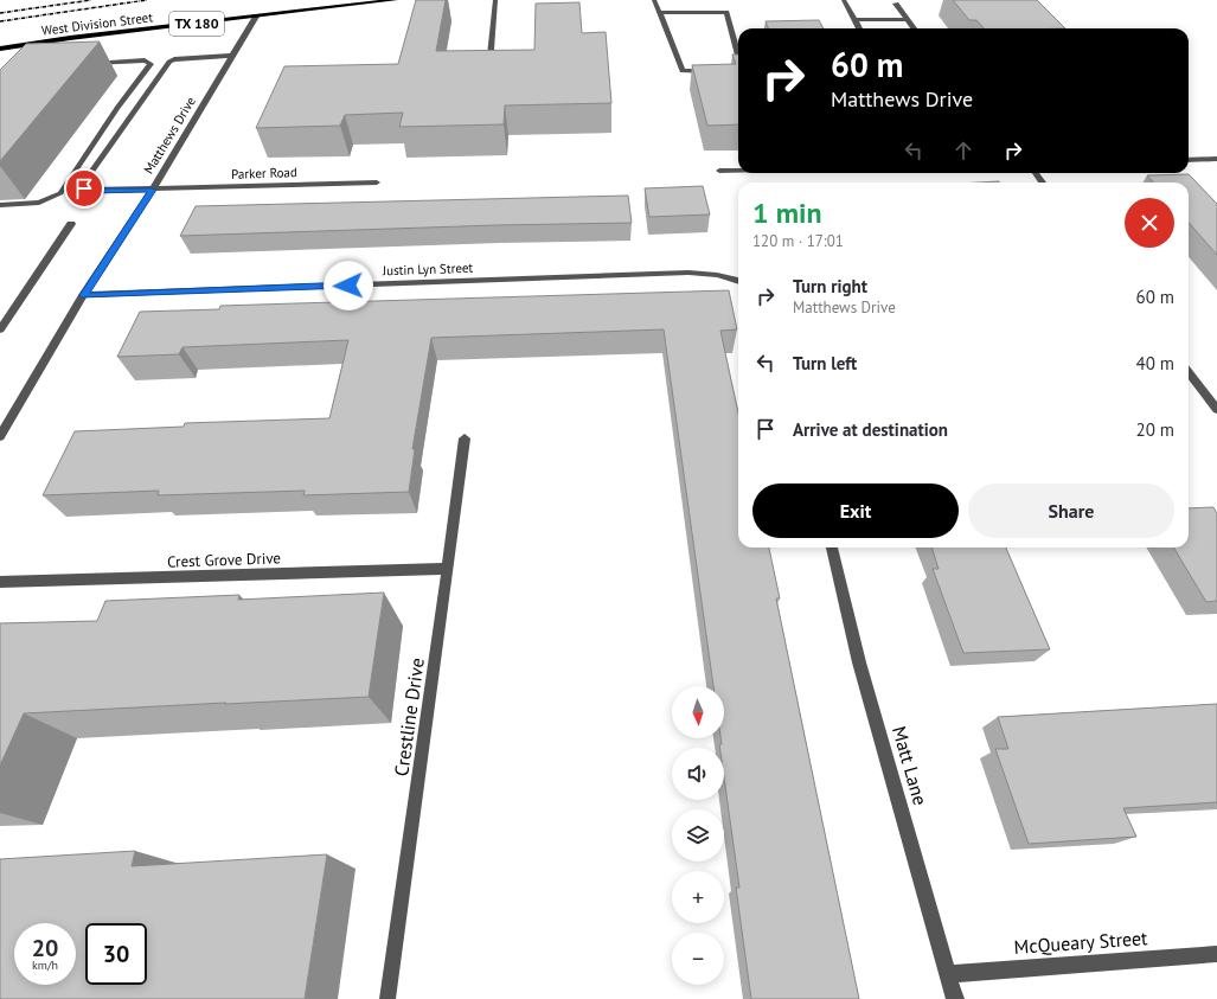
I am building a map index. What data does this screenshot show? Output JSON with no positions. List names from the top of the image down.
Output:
{
  "streets": {
    "main road": ["West Division Street", "TX 180"],
    "street": [
      "Matthews Drive",
      "Parker Road",
      "Justin Lyn Street",
      "Crest Grove Drive",
      "Crestline Drive",
      "Matt Lane",
      "McQueary Street"
    ]
  },
  "crossings": [
    ["West Division Street", "Matthews Drive"],
    ["Matthews Drive", "Parker Road"],
    ["Matthews Drive", "Justin Lyn Street"],
    ["Crest Grove Drive", "Crestline Drive"],
    ["Matt Lane", "McQueary Street"]
  ],
  "north": "bottom",
  "page": {
    "turn": ["60 m", "Matthews Drive"],
    "heading": ["1 min", "120 m · 17:01"],
    "list": [
      {
        "name": "Turn right",
        "note": "Matthews Drive",
        "value": "60 m"
      },
      {
        "name": "Turn left",
        "value": "40 m"
      },
      {
        "name": "Arrive at destination",
        "value": "20 m"
      }
    ],
    "buttons": ["Exit", "Share"],
    "map_buttons": ["+", "−"],
    "speed": "20 km/h",
    "limit": "30"
  }
}
